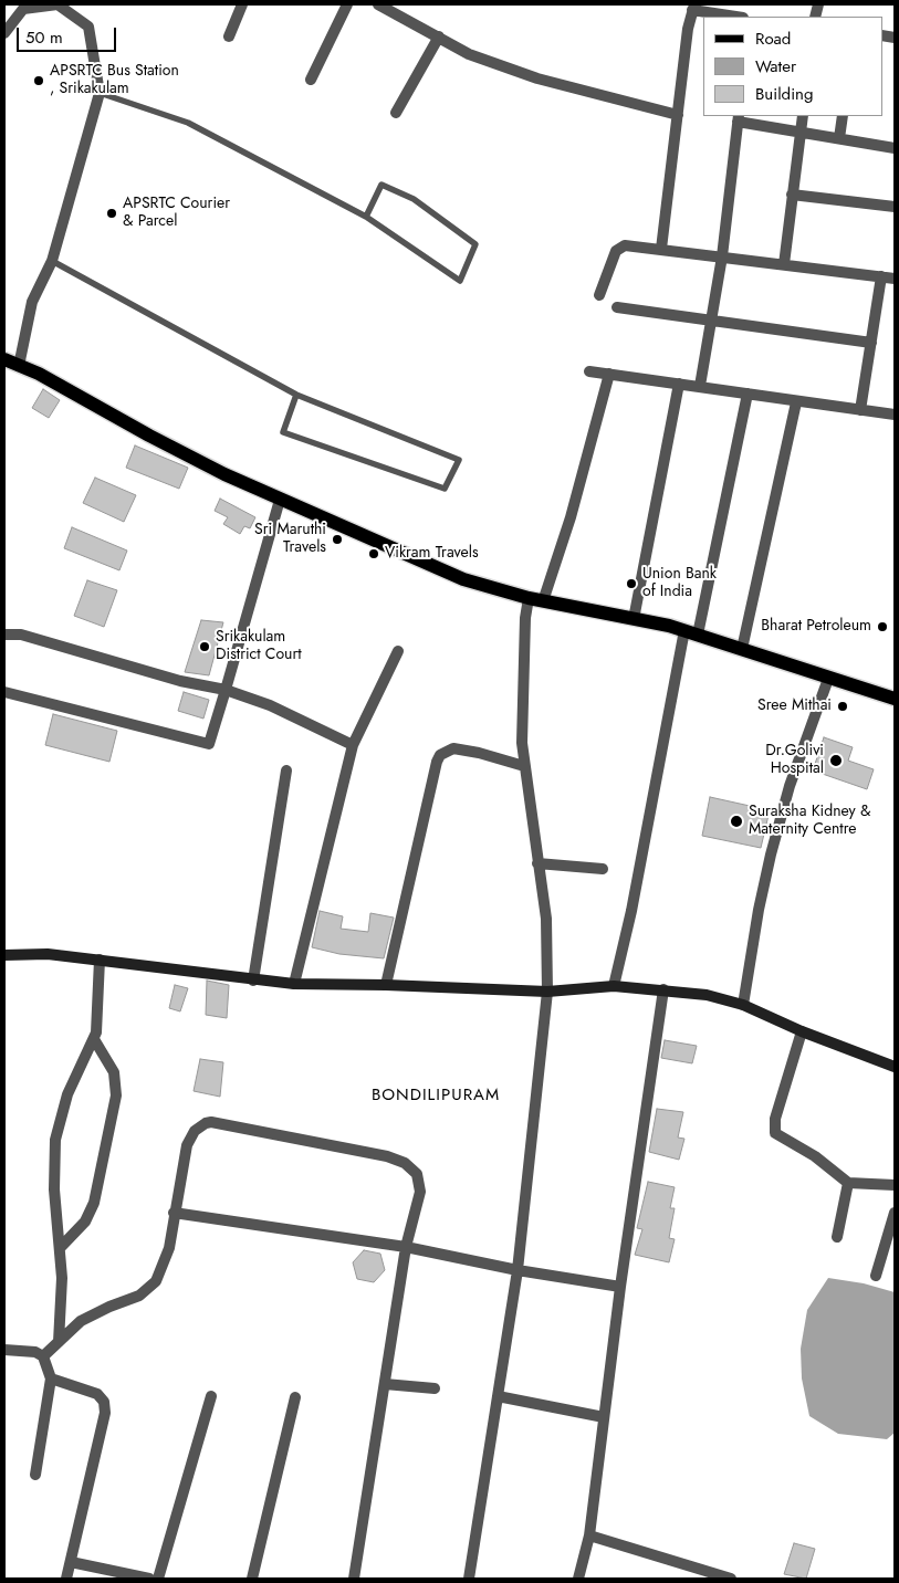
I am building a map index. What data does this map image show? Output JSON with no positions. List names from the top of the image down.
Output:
{
  "districts": ["BONDILIPURAM"],
  "places": [
    "APSRTC Bus Station , Srikakulam",
    "APSRTC Courier & Parcel",
    "Sri Maruthi Travels",
    "Vikram Travels",
    "Union Bank of India",
    "Bharat Petroleum",
    "Srikakulam District Court",
    "Sree Mithai",
    "Dr.Golivi Hospital",
    "Suraksha Kidney & Maternity Centre"
  ],
  "legend": ["Road", "Water", "Building"],
  "scale_bar": "50 m"
}
